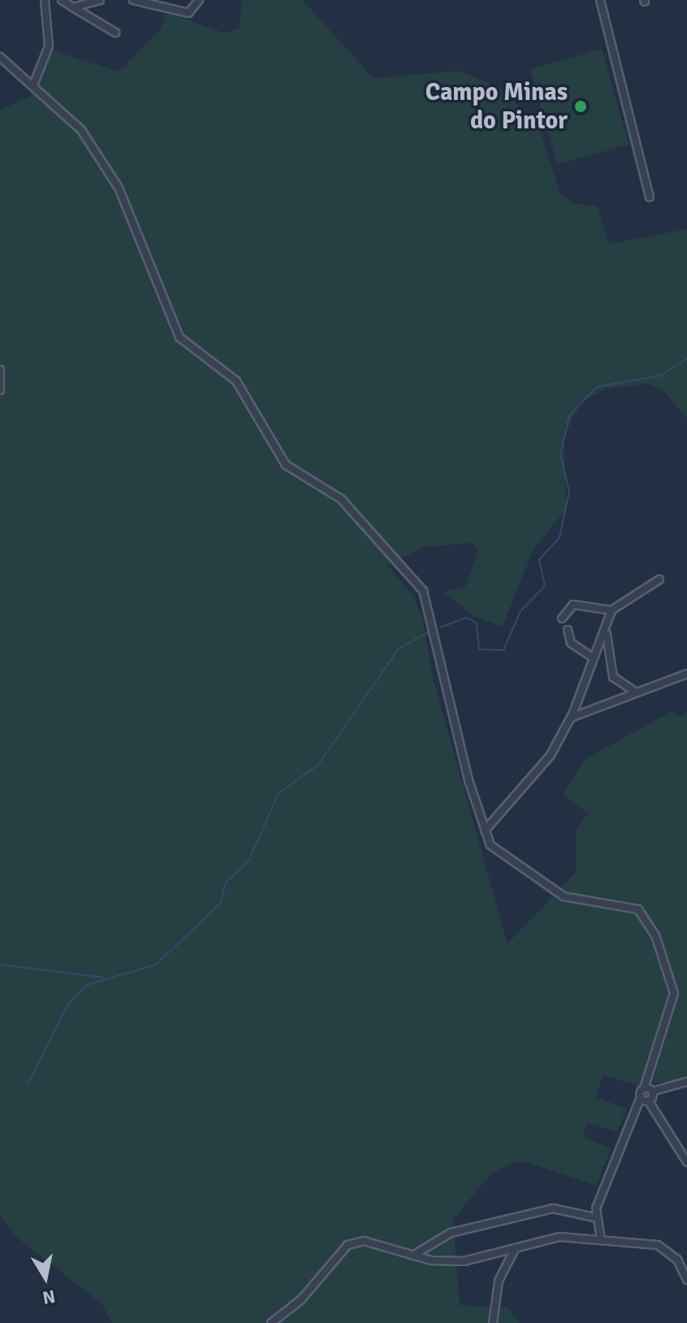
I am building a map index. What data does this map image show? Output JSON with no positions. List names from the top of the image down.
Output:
{
  "places": ["Campo Minas do Pintor"],
  "north": "bottom"
}
